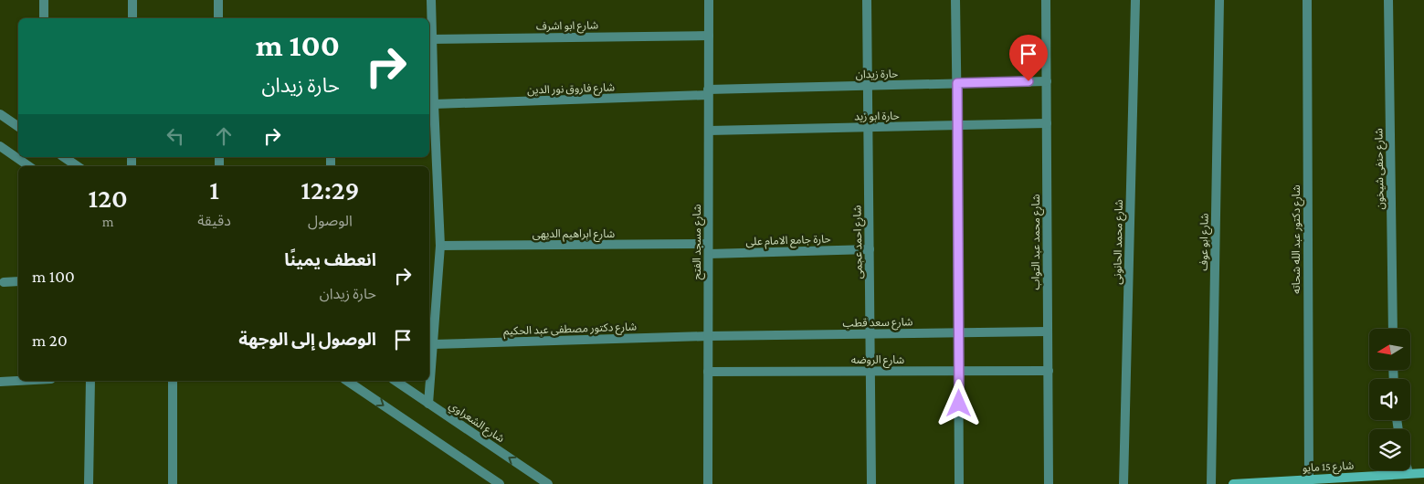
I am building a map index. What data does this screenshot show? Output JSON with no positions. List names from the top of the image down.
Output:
{
  "streets": {
    "main road": ["شارع 15 مايو"],
    "street": [
      "شارع ابو اشرف",
      "حارة زيدان",
      "شارع فاروق نور الدين",
      "حارة ابو زيد",
      "شارع حنفى شيخون",
      "شارع ابراهيم الديهى",
      "شارع دكتور عبد الله شحاته",
      "حارة جامع الامام على",
      "شارع مسجد الفتح",
      "شارع احمد عجمى",
      "شارع محمد عبد التواب",
      "شارع محمد الحانونى",
      "شارع ابو عوف",
      "شارع سعد قطب",
      "شارع دكتور مصطفى عبد الحكيم",
      "شارع الروضه",
      "شارع الشعراوي"
    ]
  },
  "crossings": [
    ["شارع ابو اشرف", "شارع مسجد الفتح"],
    ["حارة زيدان", "شارع فاروق نور الدين"],
    ["حارة زيدان", "شارع مسجد الفتح"],
    ["حارة زيدان", "شارع احمد عجمى"],
    ["حارة زيدان", "شارع محمد عبد التواب"],
    ["شارع فاروق نور الدين", "شارع مسجد الفتح"],
    ["حارة ابو زيد", "شارع مسجد الفتح"],
    ["حارة ابو زيد", "شارع احمد عجمى"],
    ["حارة ابو زيد", "شارع محمد عبد التواب"],
    ["شارع ابراهيم الديهى", "شارع مسجد الفتح"],
    ["شارع دكتور عبد الله شحاته", "شارع 15 مايو"],
    ["حارة جامع الامام على", "شارع مسجد الفتح"],
    ["حارة جامع الامام على", "شارع احمد عجمى"],
    ["شارع مسجد الفتح", "شارع سعد قطب"],
    ["شارع مسجد الفتح", "شارع دكتور مصطفى عبد الحكيم"],
    ["شارع مسجد الفتح", "شارع الروضه"],
    ["شارع احمد عجمى", "شارع سعد قطب"],
    ["شارع احمد عجمى", "شارع الروضه"],
    ["شارع محمد عبد التواب", "شارع سعد قطب"],
    ["شارع محمد عبد التواب", "شارع الروضه"],
    ["شارع سعد قطب", "شارع دكتور مصطفى عبد الحكيم"]
  ],
  "north": "left",
  "page": {
    "turn": ["100 m", "حارة زيدان"],
    "eta": [
      "12:29",
      "الوصول",
      "1",
      "دقيقة",
      "120",
      "m"
    ],
    "list": [
      {
        "name": "انعطف يمينًا",
        "note": "حارة زيدان",
        "value": "100 m"
      },
      {
        "name": "الوصول إلى الوجهة",
        "value": "20 m"
      }
    ]
  }
}
